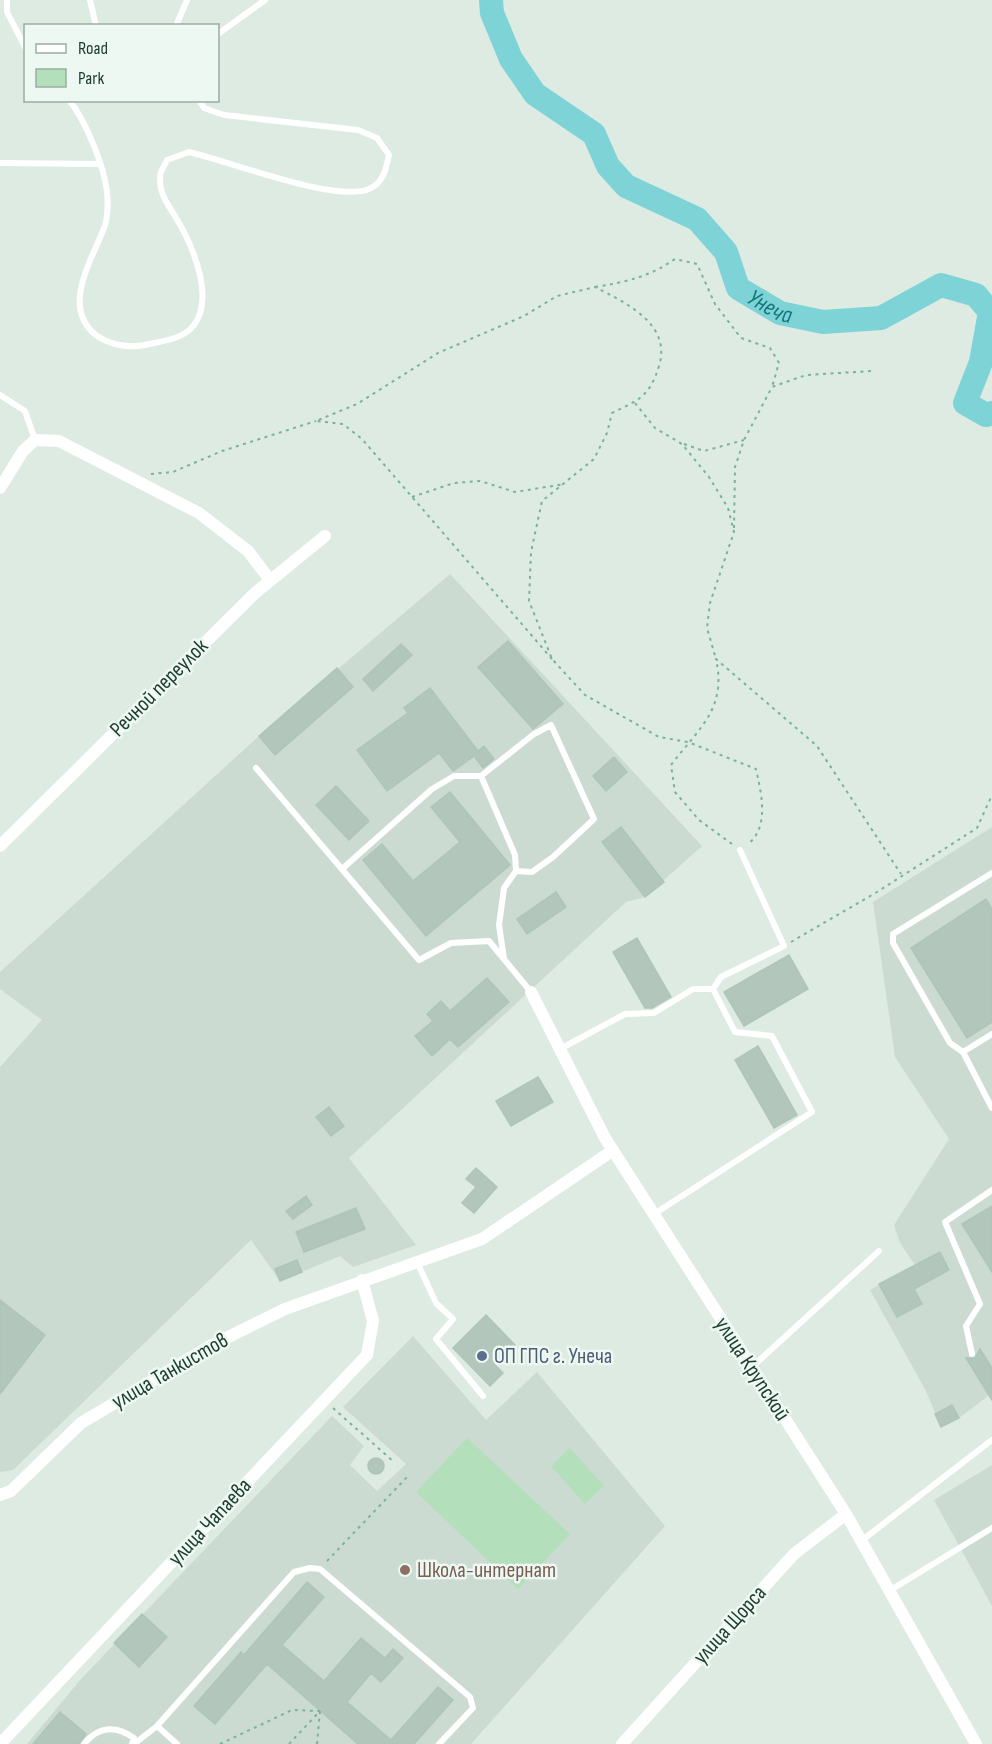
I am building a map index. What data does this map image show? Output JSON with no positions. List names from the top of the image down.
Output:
{
  "streets": {
    "street": [
      "Речной переулок",
      "улица Крупской",
      "улица Танкистов",
      "улица Чапаева",
      "улица Щорса"
    ]
  },
  "crossings": [
    ["улица Крупской", "улица Танкистов"],
    ["улица Крупской", "улица Щорса"],
    ["улица Танкистов", "улица Чапаева"]
  ],
  "water": ["Унеча"],
  "places": ["ОП ГПС г. Унеча", "Школа-интернат"],
  "legend": ["Road", "Park"]
}
